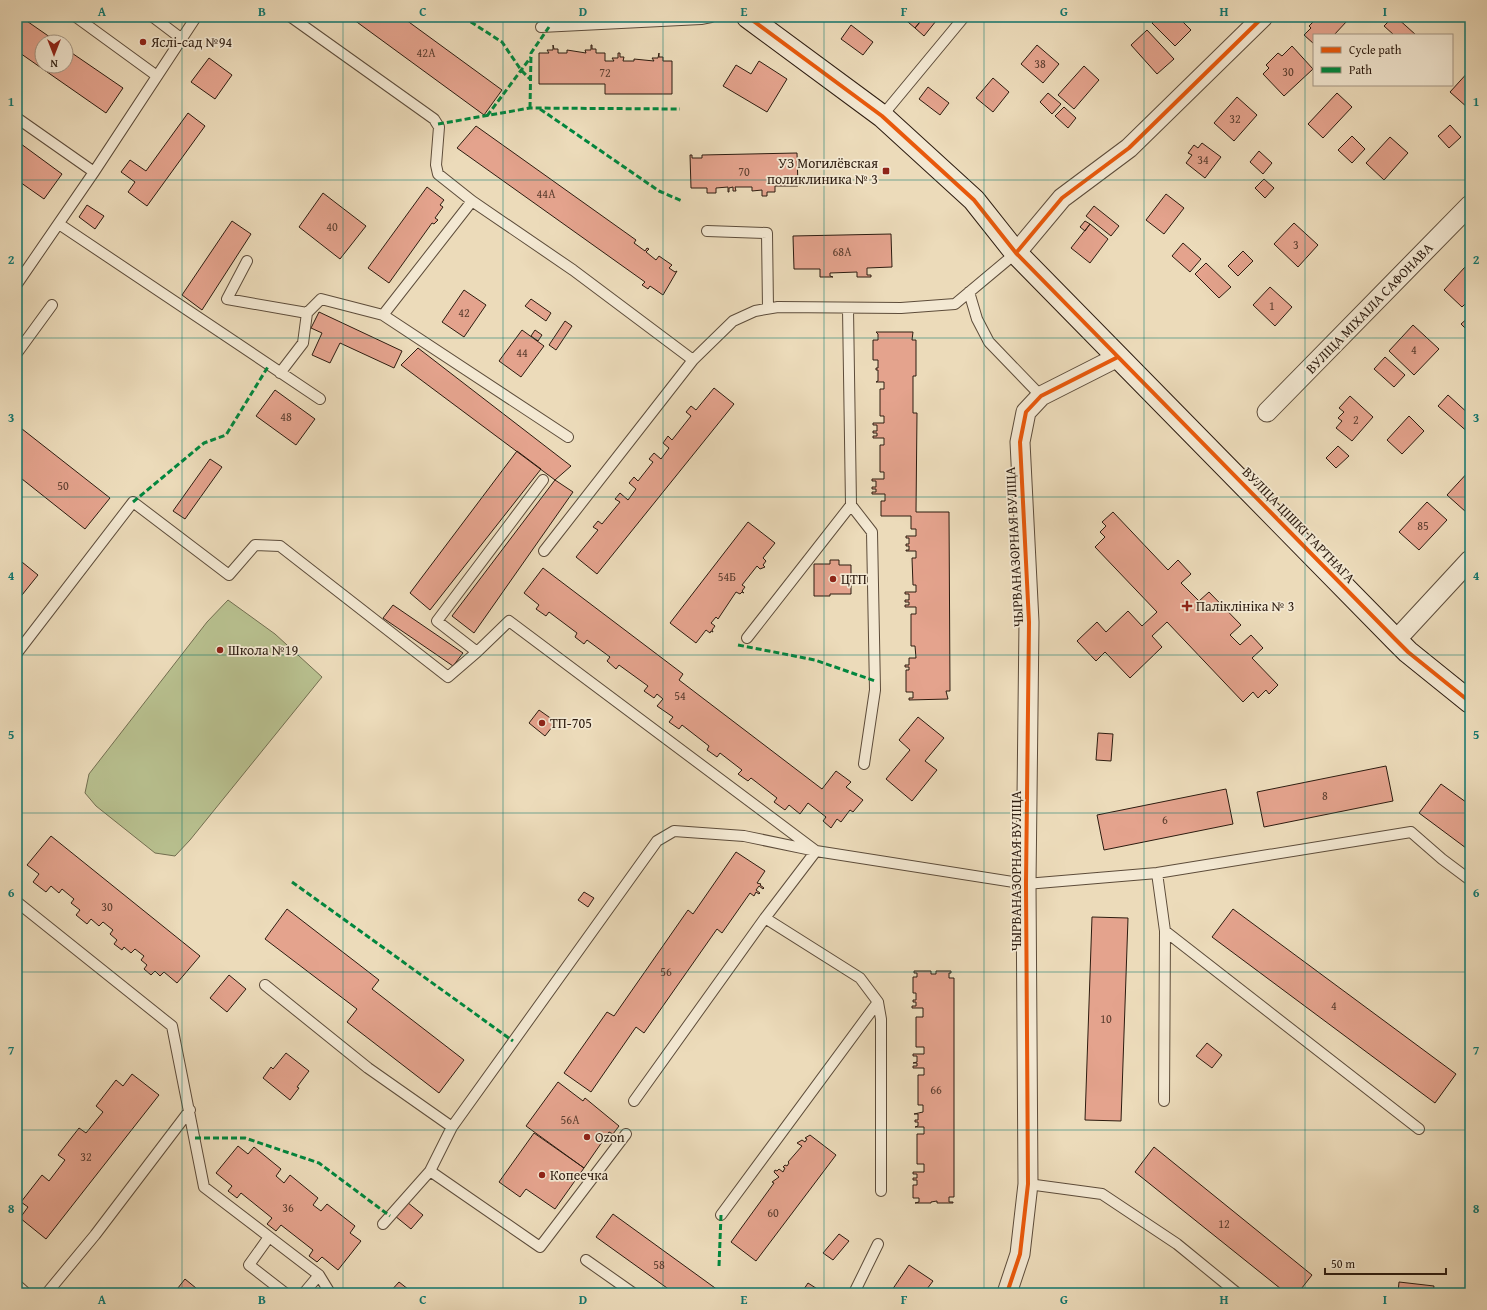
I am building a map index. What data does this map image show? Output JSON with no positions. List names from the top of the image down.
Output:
{
  "streets": {
    "street": ["ВУЛІЦА МІХАІЛА САФОНАВА", "ВУЛІЦА ЦІШКІ ГАРТНАГА", "ЧЫРВАНАЗОРНАЯ ВУЛІЦА"]
  },
  "crossings": [
    ["ВУЛІЦА ЦІШКІ ГАРТНАГА", "ЧЫРВАНАЗОРНАЯ ВУЛІЦА"]
  ],
  "places": {
    "other": [
      "Яслі-сад №94",
      "ЦТП",
      "Школа №19",
      "ТП-705",
      "Ozon",
      "Копеечка"
    ],
    "transit": ["УЗ Могилёвская поликлиника № 3"],
    "health": ["Паліклініка № 3"]
  },
  "house_numbers": [
    "42А",
    "38",
    "30",
    "72",
    "32",
    "34",
    "70",
    "44А",
    "40",
    "3",
    "68А",
    "1",
    "42",
    "4",
    "44",
    "48",
    "2",
    "50",
    "85",
    "54Б",
    "54",
    "8",
    "6",
    "30",
    "56",
    "4",
    "10",
    "66",
    "56А",
    "32",
    "36",
    "60",
    "12",
    "58"
  ],
  "legend": ["Cycle path", "Path"],
  "scale_bar": "50 m",
  "north": "bottom",
  "grid": {
    "columns": [
      "A",
      "B",
      "C",
      "D",
      "E",
      "F",
      "G",
      "H",
      "I"
    ],
    "rows": [
      "1",
      "2",
      "3",
      "4",
      "5",
      "6",
      "7",
      "8"
    ]
  }
}
